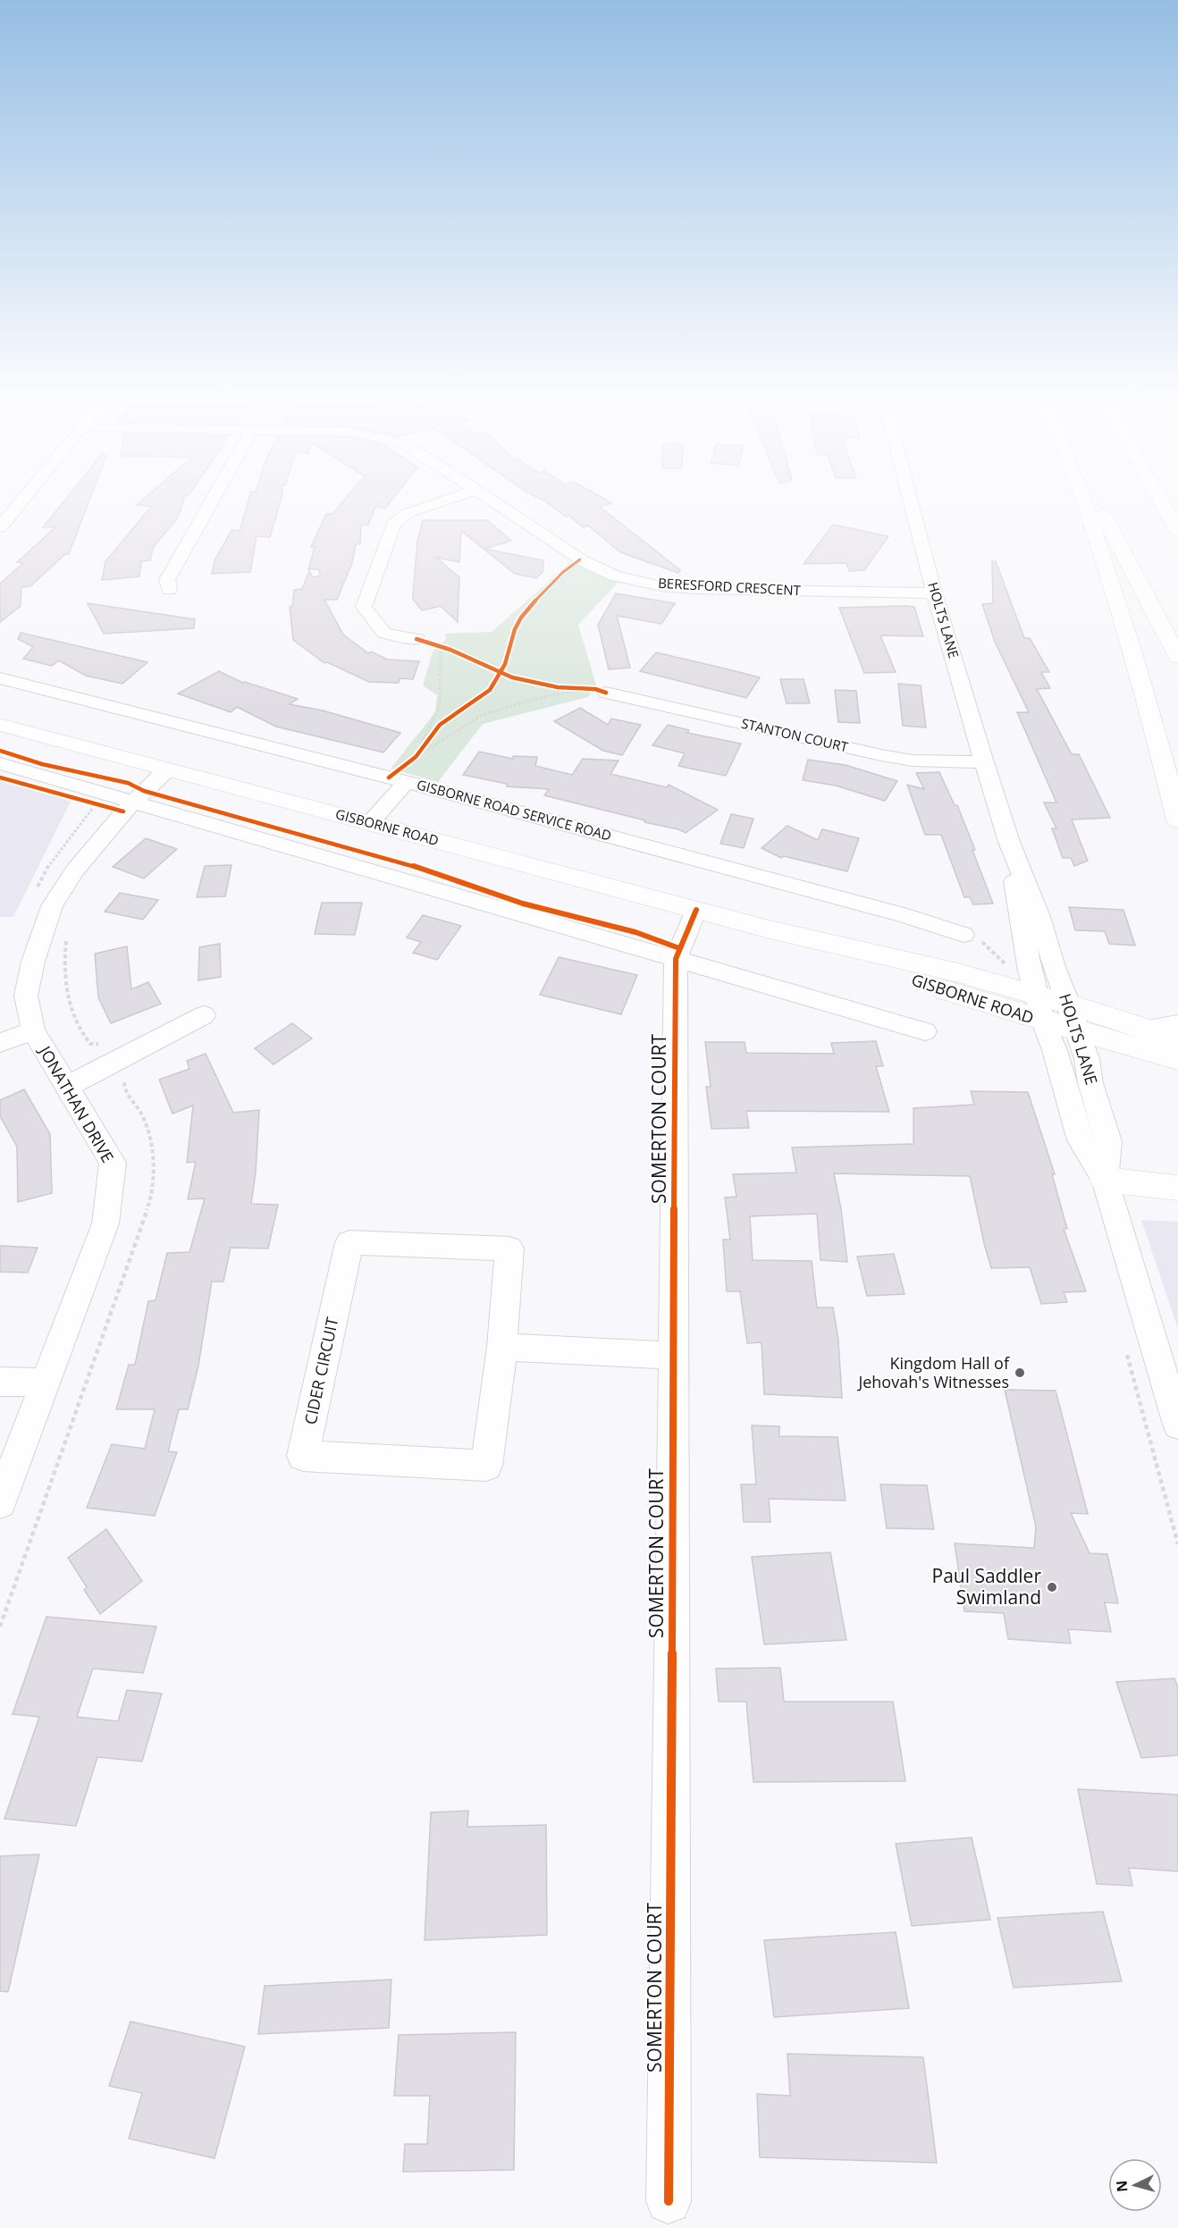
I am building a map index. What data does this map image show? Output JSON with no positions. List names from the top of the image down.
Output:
{
  "streets": {
    "main road": ["GISBORNE ROAD"],
    "street": [
      "BERESFORD CRESCENT",
      "HOLTS LANE",
      "STANTON COURT",
      "GISBORNE ROAD SERVICE ROAD",
      "JONATHAN DRIVE",
      "SOMERTON COURT",
      "CIDER CIRCUIT"
    ]
  },
  "crossings": [
    ["BERESFORD CRESCENT", "HOLTS LANE"],
    ["HOLTS LANE", "STANTON COURT"],
    ["HOLTS LANE", "GISBORNE ROAD"],
    ["GISBORNE ROAD", "JONATHAN DRIVE"],
    ["GISBORNE ROAD", "SOMERTON COURT"]
  ],
  "places": ["Kingdom Hall of Jehovah's Witnesses", "Paul Saddler Swimland"],
  "north": "left"
}
